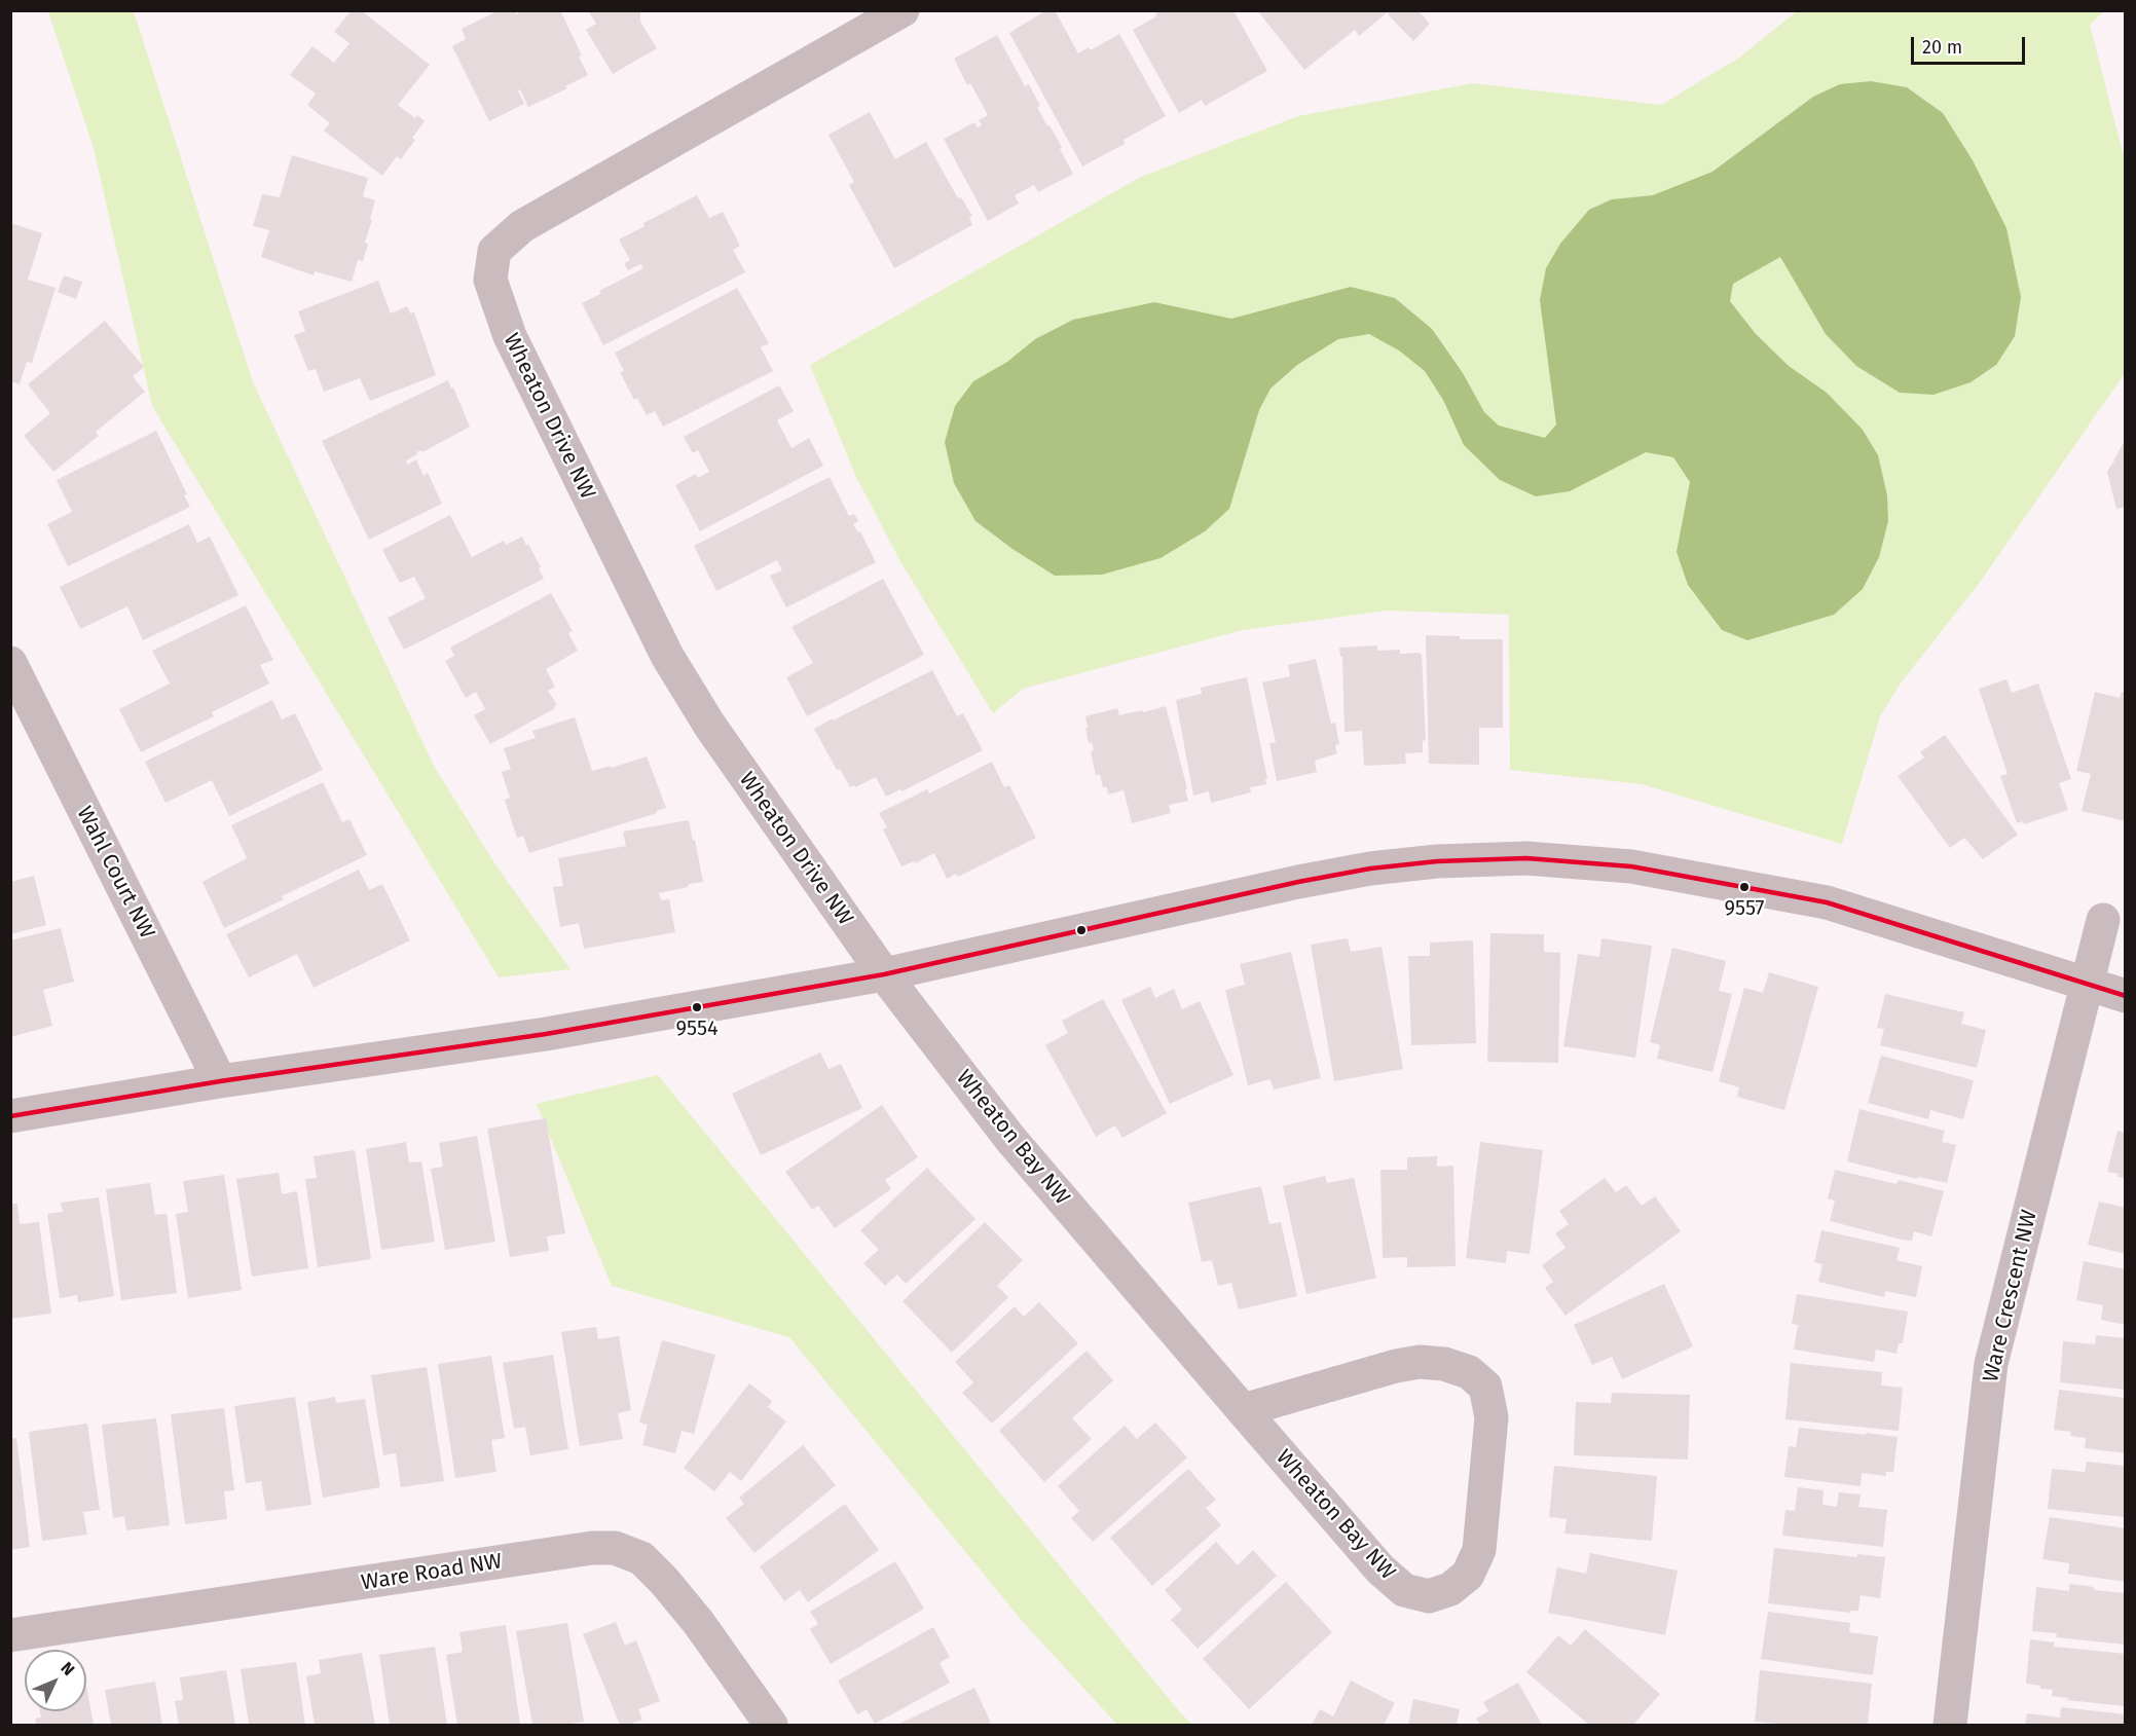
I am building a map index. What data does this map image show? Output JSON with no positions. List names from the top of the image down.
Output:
{
  "streets": {
    "street": [
      "Wheaton Drive NW",
      "Wahl Court NW",
      "Wheaton Bay NW",
      "Ware Crescent NW",
      "Ware Road NW"
    ]
  },
  "crossings": [
    ["Wheaton Drive NW", "Wheaton Bay NW"]
  ],
  "places": ["9557", "9554"],
  "scale_bar": "20 m",
  "north": "top right"
}
